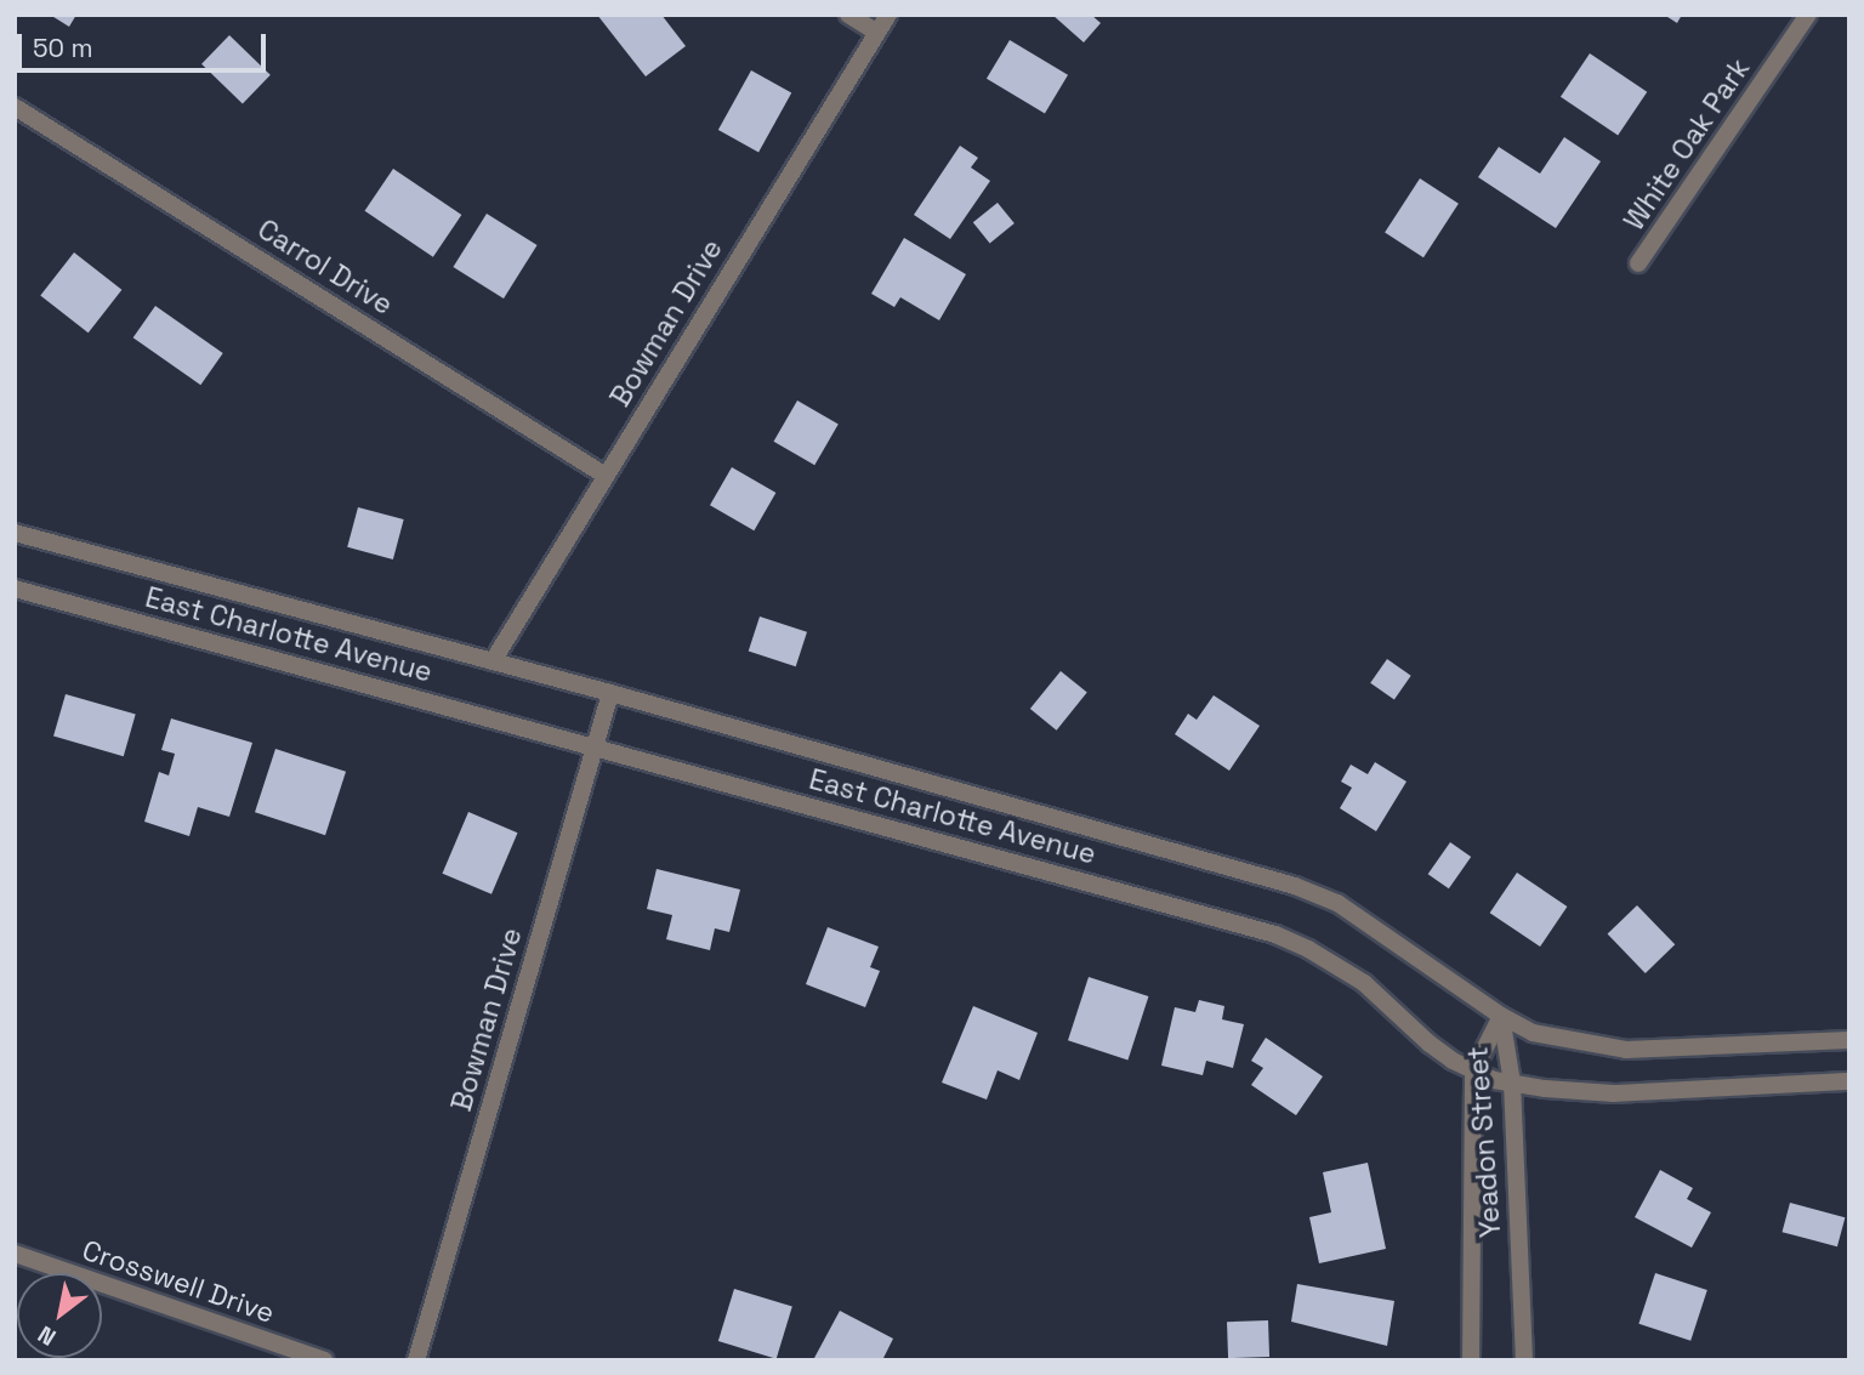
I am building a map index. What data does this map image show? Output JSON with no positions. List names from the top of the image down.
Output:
{
  "streets": {
    "street": [
      "White Oak Park",
      "Carrol Drive",
      "Bowman Drive",
      "East Charlotte Avenue",
      "Yeadon Street",
      "Crosswell Drive"
    ]
  },
  "crossings": [
    ["Carrol Drive", "Bowman Drive"],
    ["Bowman Drive", "East Charlotte Avenue"],
    ["East Charlotte Avenue", "Yeadon Street"]
  ],
  "scale_bar": "50 m",
  "north": "bottom left"
}
